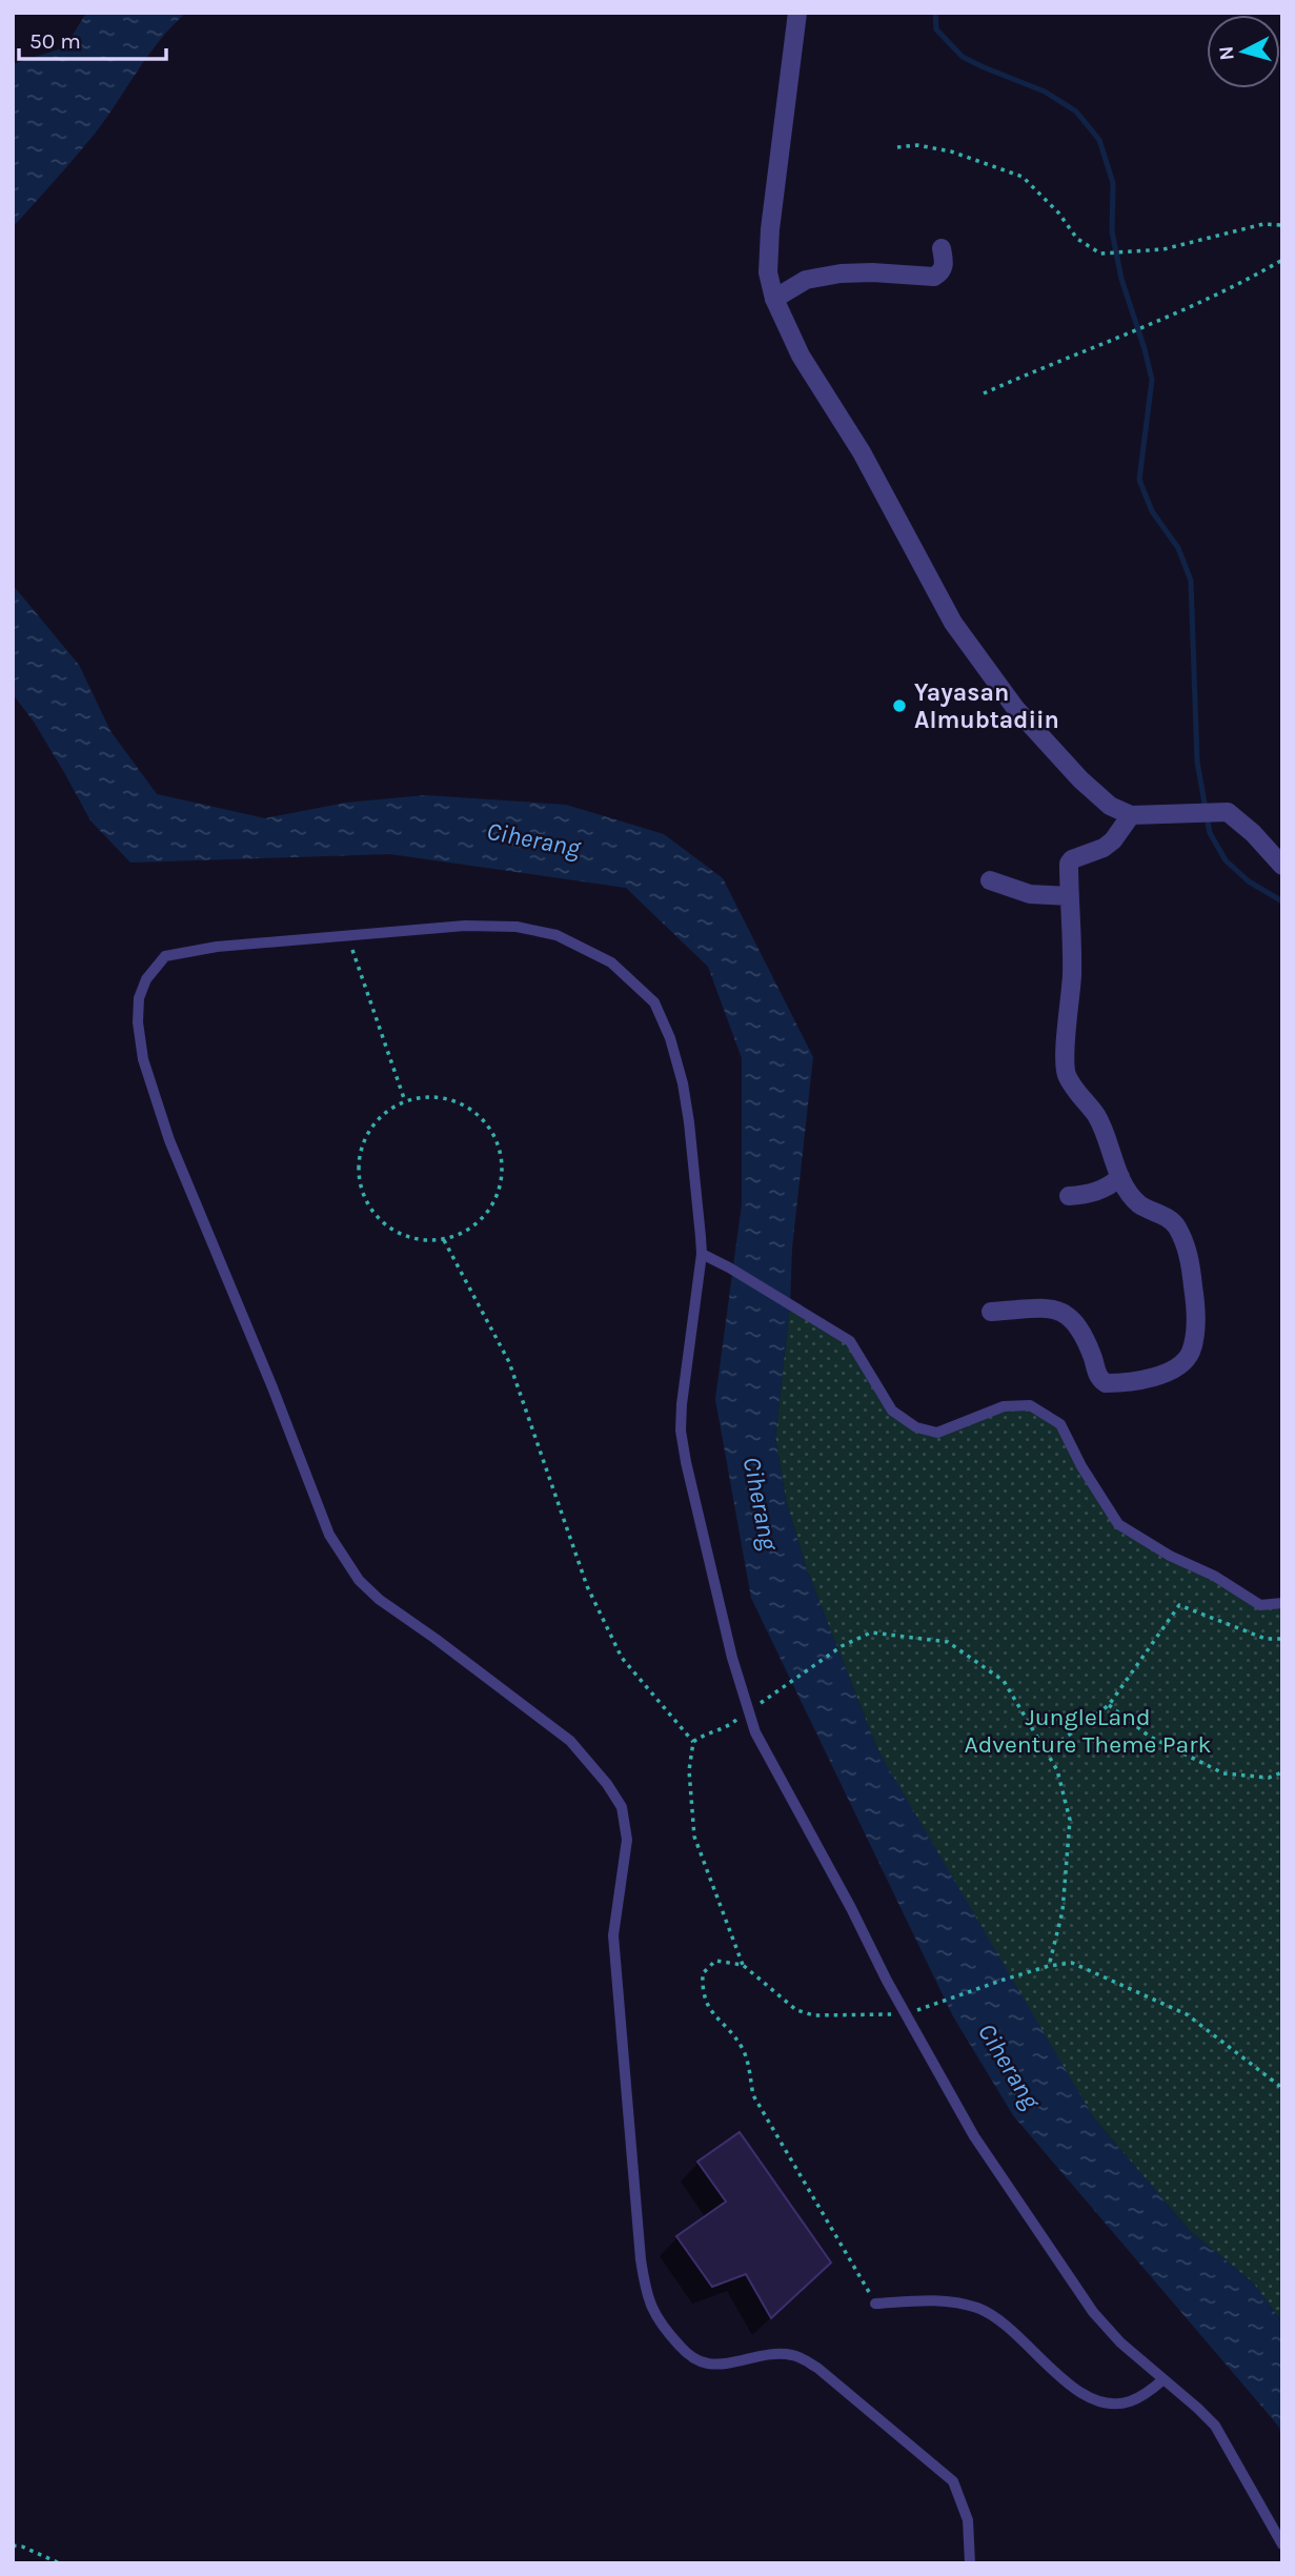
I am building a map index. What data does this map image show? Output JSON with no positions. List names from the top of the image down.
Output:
{
  "water": ["Ciherang"],
  "parks": ["JungleLand Adventure Theme Park"],
  "places": ["Yayasan Almubtadiin"],
  "scale_bar": "50 m",
  "north": "left"
}
